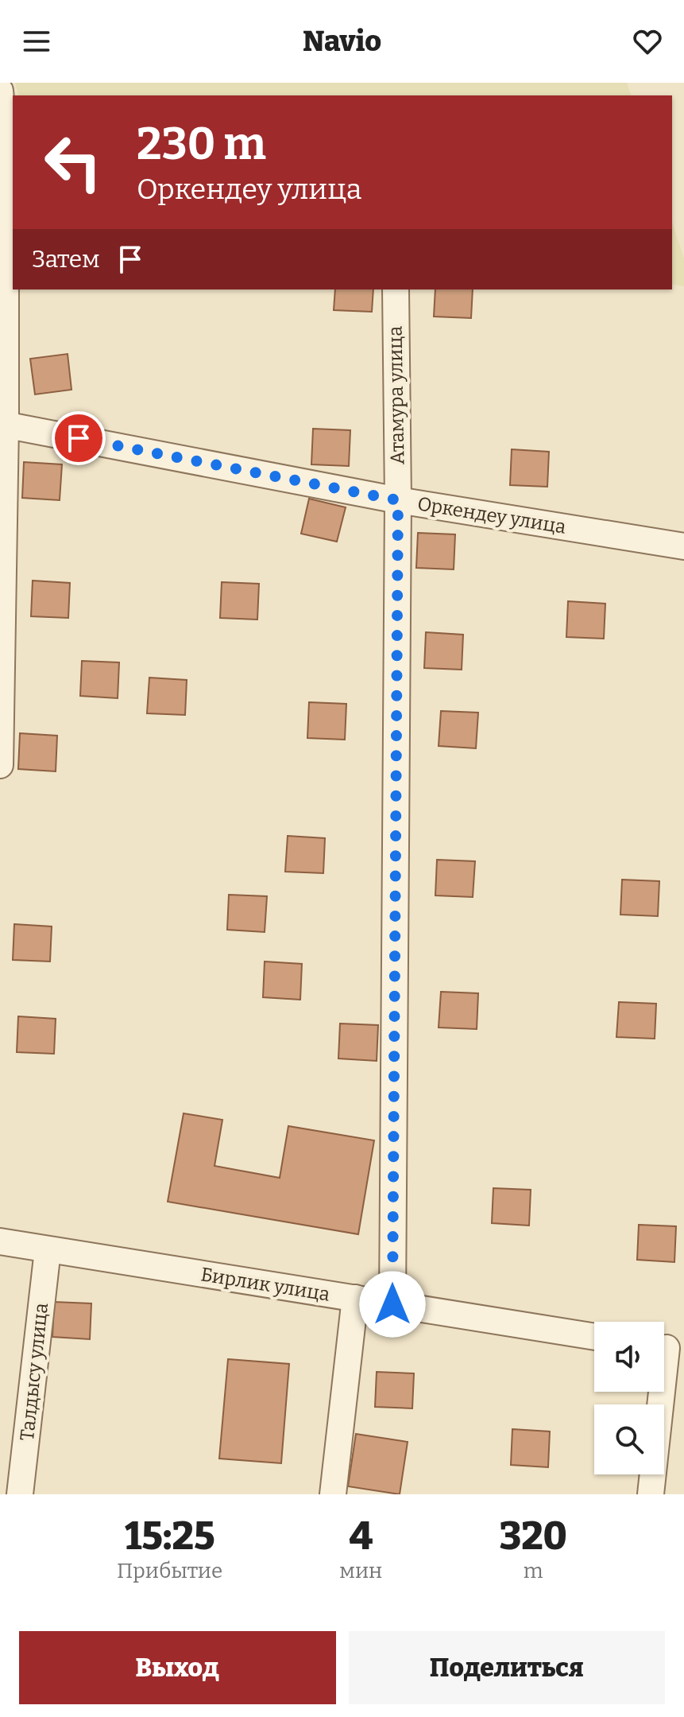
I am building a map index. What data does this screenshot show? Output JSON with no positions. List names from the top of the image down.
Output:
{
  "streets": {
    "street": [
      "Атамура улица",
      "Оркендеу улица",
      "Бирлик улица",
      "Талдысу улица"
    ]
  },
  "crossings": [
    ["Атамура улица", "Оркендеу улица"],
    ["Атамура улица", "Бирлик улица"],
    ["Бирлик улица", "Талдысу улица"]
  ],
  "page": {
    "header": "Navio",
    "turn": ["230 m", "Оркендеу улица"],
    "then": "Затем",
    "eta": [
      "15:25",
      "Прибытие",
      "4",
      "мин",
      "320",
      "m"
    ],
    "buttons": ["Выход", "Поделиться"]
  }
}
